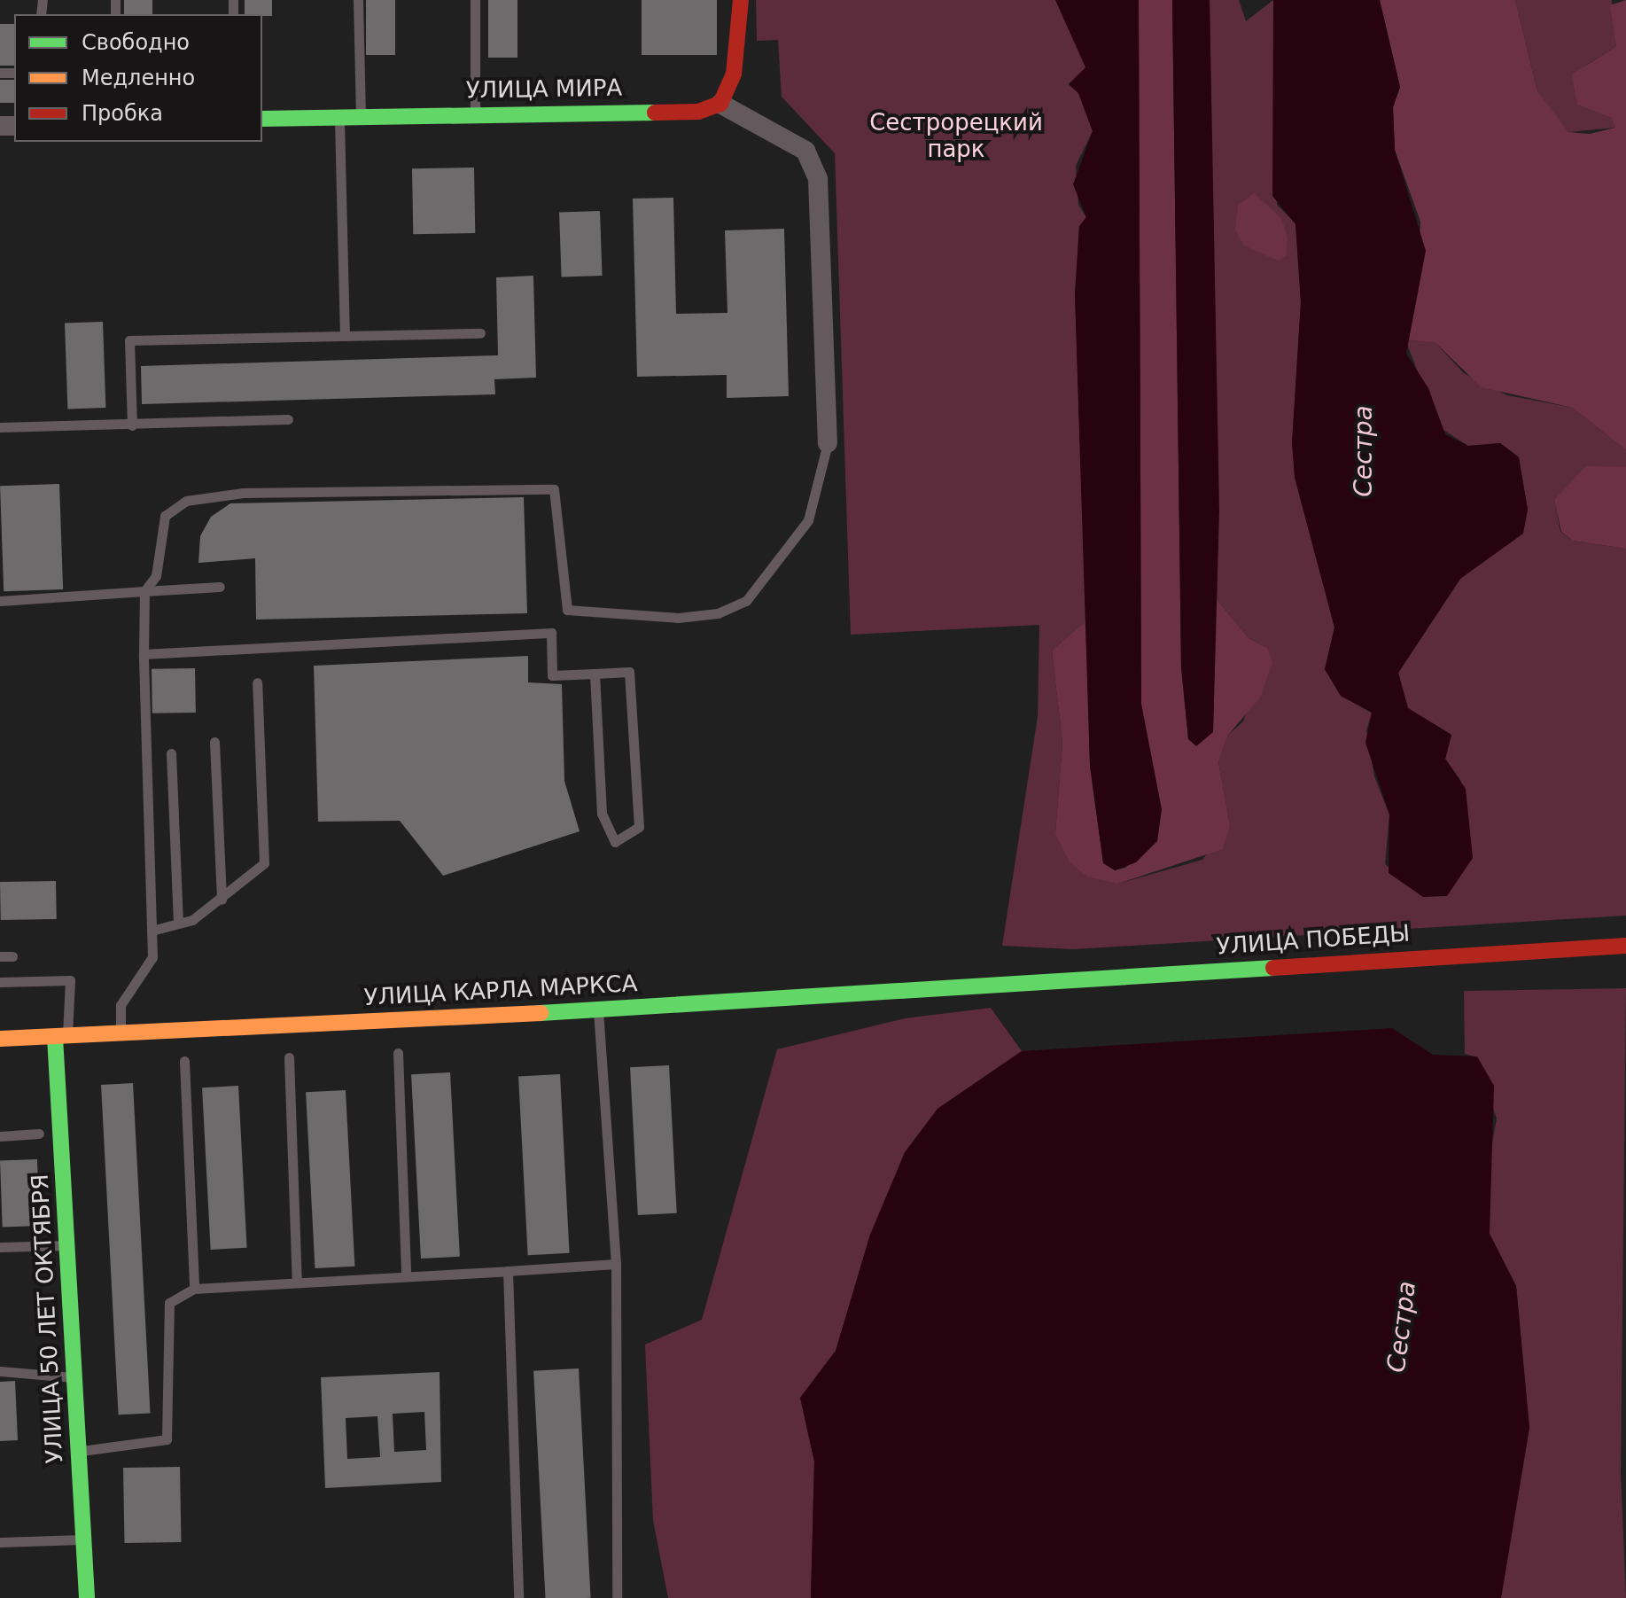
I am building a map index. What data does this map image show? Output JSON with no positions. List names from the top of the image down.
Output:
{
  "streets": {
    "street": [
      "УЛИЦА МИРА",
      "УЛИЦА ПОБЕДЫ",
      "УЛИЦА КАРЛА МАРКСА",
      "УЛИЦА 50 ЛЕТ ОКТЯБРЯ"
    ]
  },
  "crossings": [
    ["УЛИЦА ПОБЕДЫ", "УЛИЦА КАРЛА МАРКСА"],
    ["УЛИЦА КАРЛА МАРКСА", "УЛИЦА 50 ЛЕТ ОКТЯБРЯ"]
  ],
  "water": ["Сестра"],
  "parks": ["Сестрорецкий парк"],
  "legend": ["Свободно", "Медленно", "Пробка"]
}
